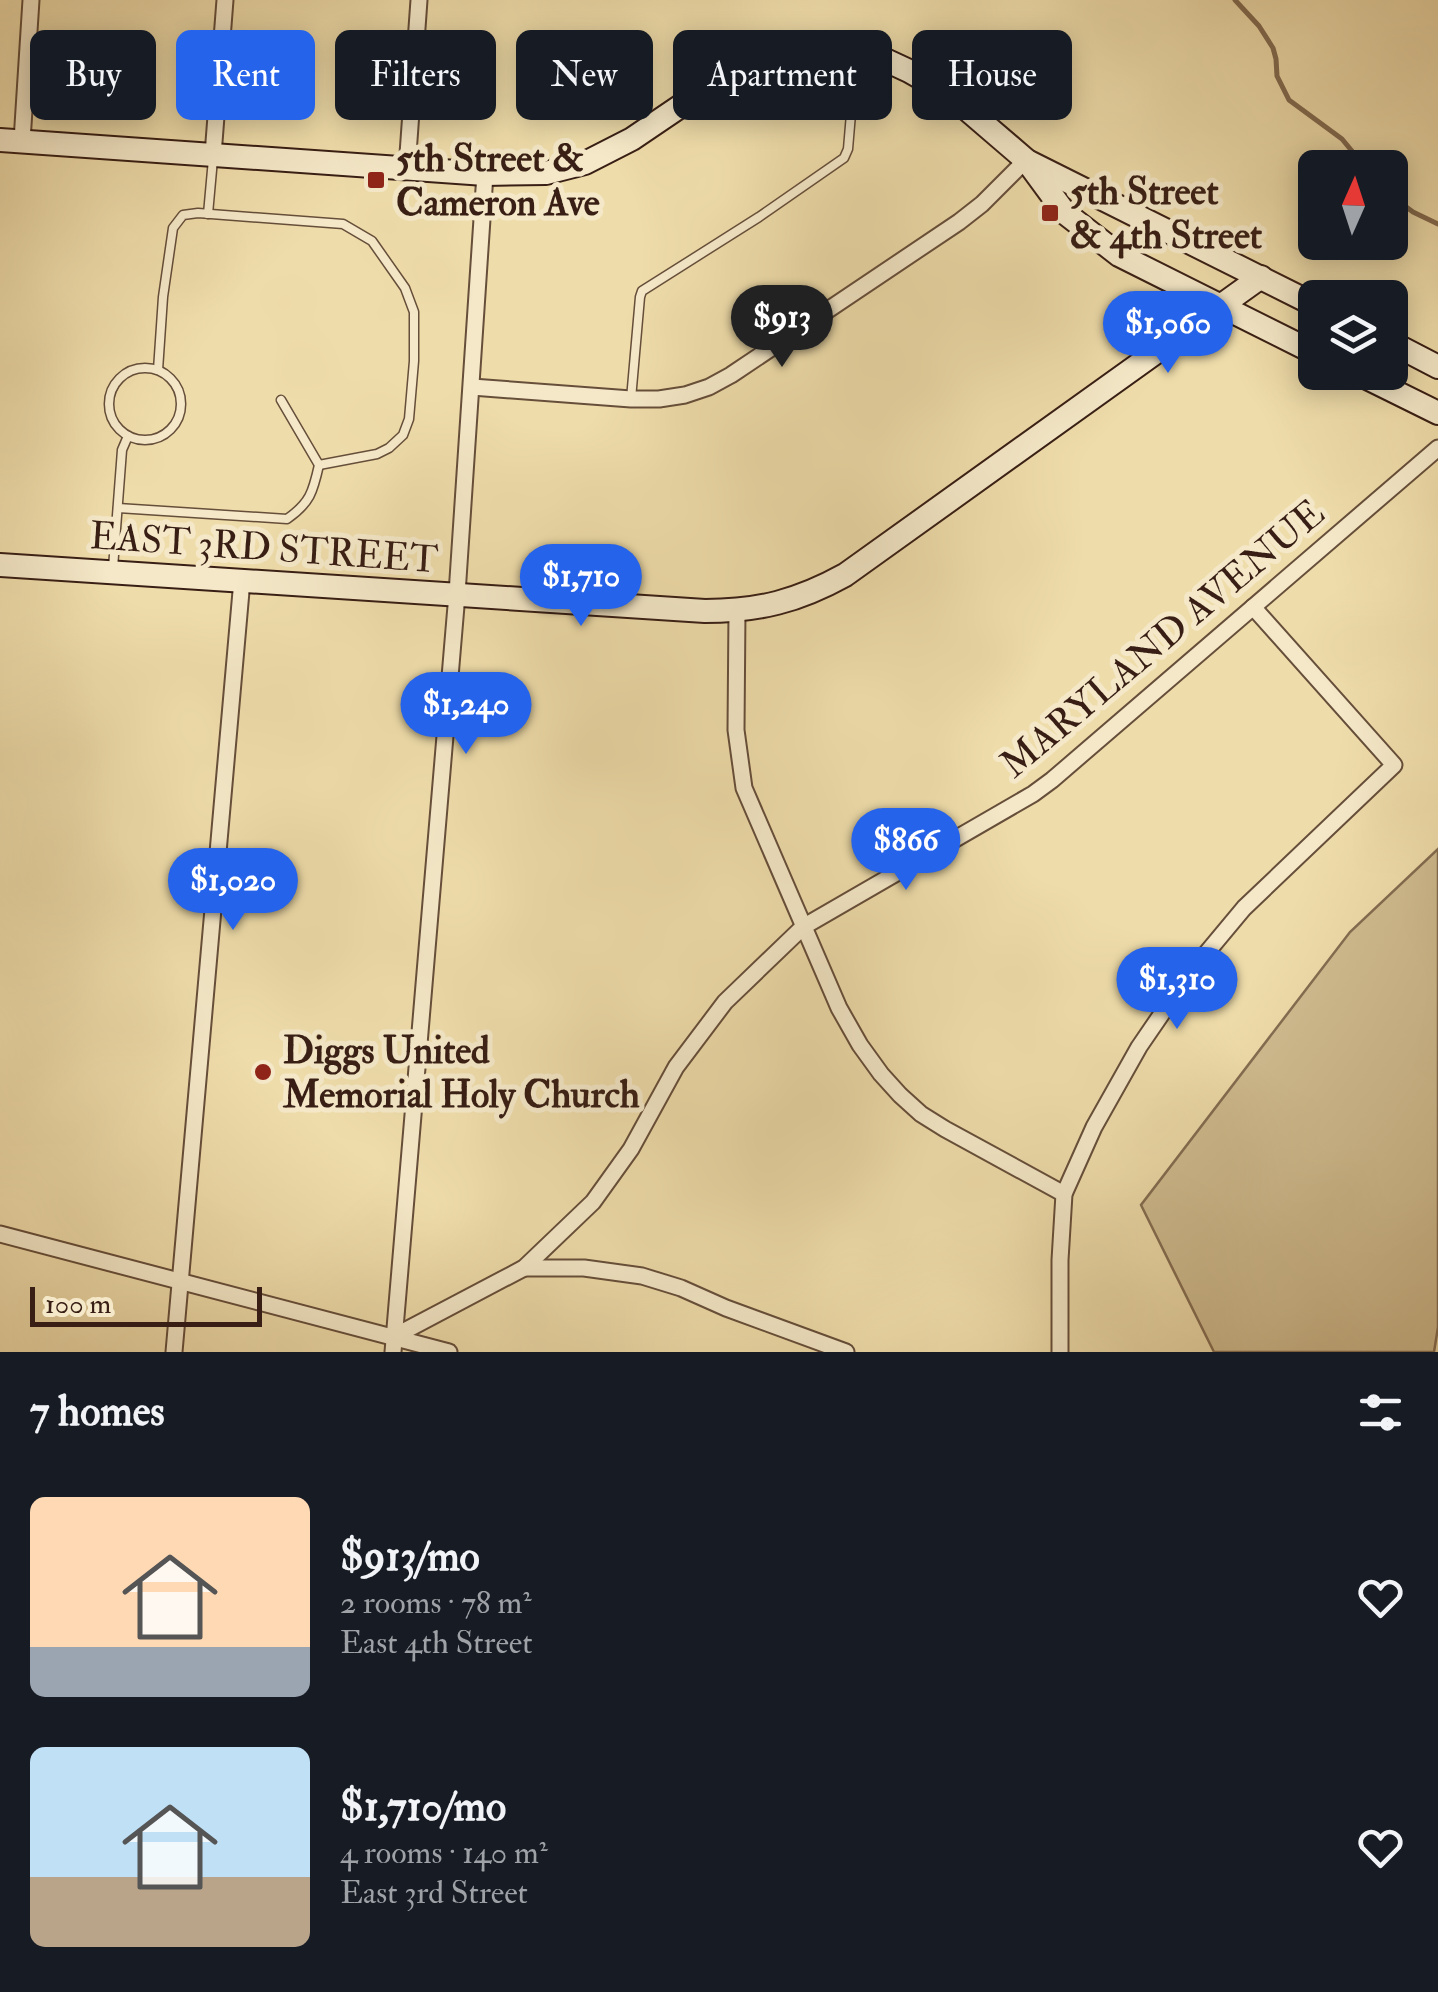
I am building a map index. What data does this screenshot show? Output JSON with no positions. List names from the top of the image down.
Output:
{
  "streets": {
    "main road": ["EAST 3RD STREET"],
    "street": ["MARYLAND AVENUE"]
  },
  "places": {
    "transit": ["5th Street & Cameron Ave", "5th Street & 4th Street"],
    "other": ["Diggs United Memorial Holy Church"]
  },
  "scale_bar": "100 m",
  "north": "top",
  "page": {
    "chip": [
      "Buy",
      "Rent",
      "Filters",
      "New",
      "Apartment",
      "House"
    ],
    "price": [
      "$913",
      "$1,060",
      "$1,710",
      "$1,240",
      "$866",
      "$1,020",
      "$1,310"
    ],
    "scale": "100 m",
    "heading": "7 homes",
    "list": [
      {
        "name": "$913/mo",
        "note": "2 rooms · 78 m² · East 4th Street"
      },
      {
        "name": "$1,710/mo",
        "note": "4 rooms · 140 m² · East 3rd Street"
      }
    ]
  }
}
